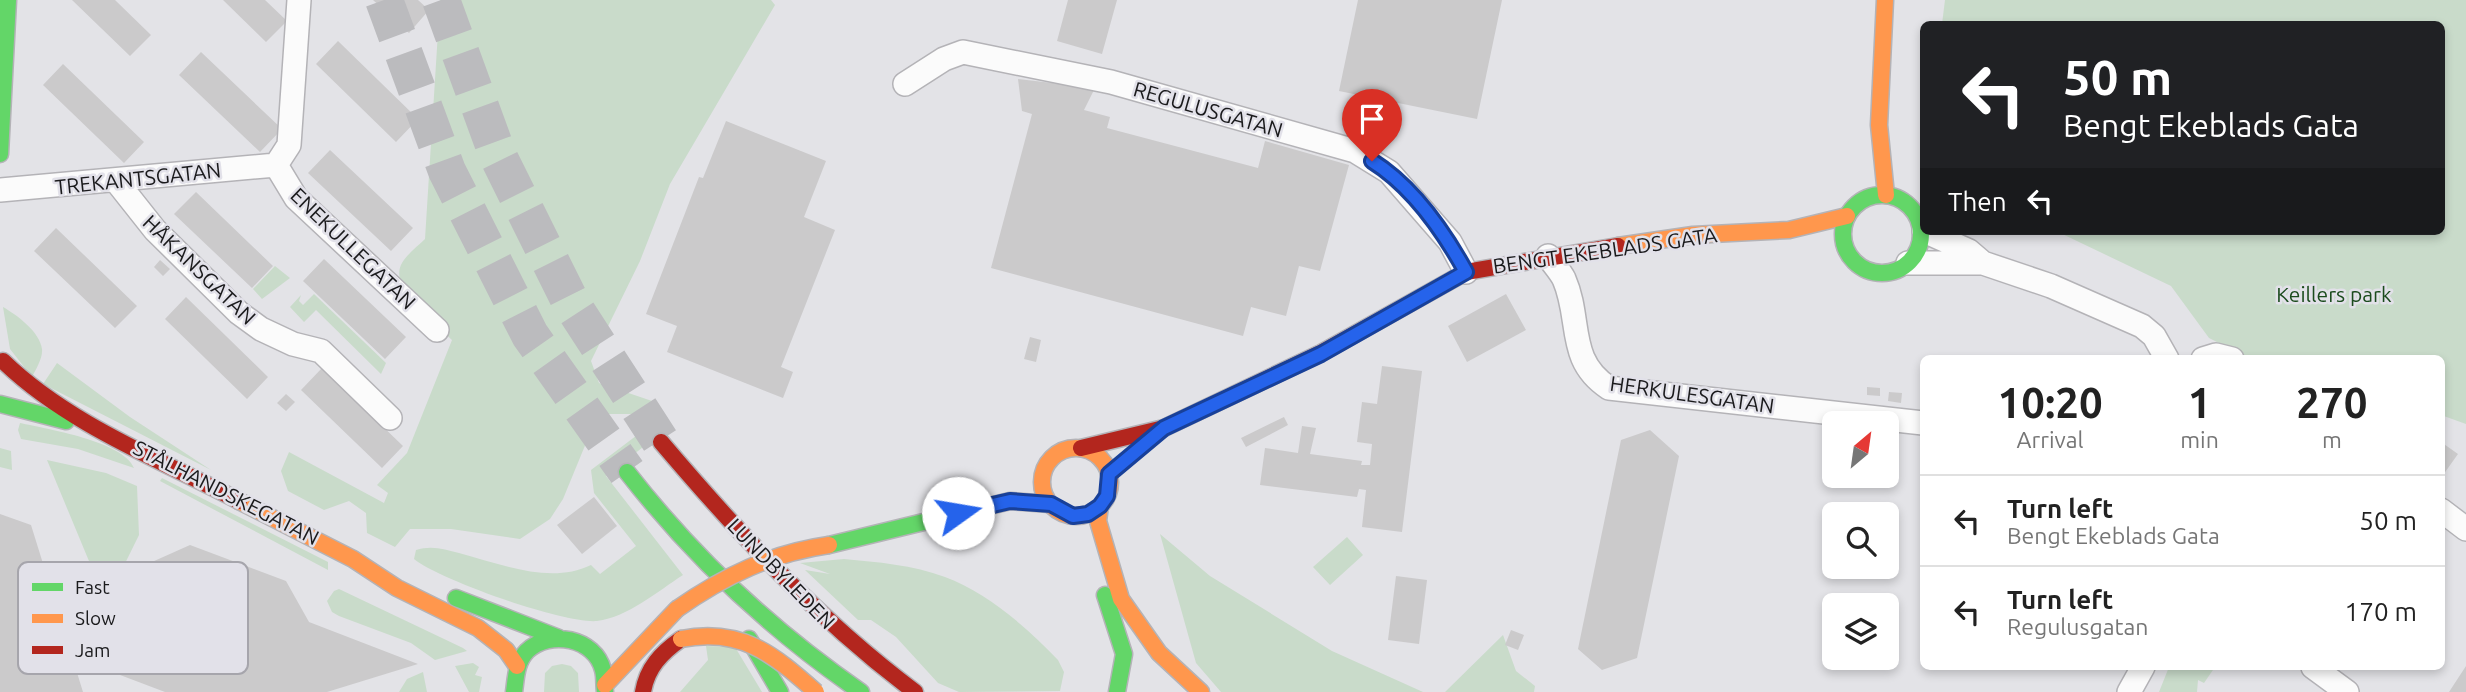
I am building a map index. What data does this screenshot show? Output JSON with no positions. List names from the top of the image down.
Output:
{
  "streets": {
    "main road": ["BENGT EKEBLADS GATA", "STÅLHANDSKEGATAN", "LUNDBYLEDEN"],
    "street": [
      "REGULUSGATAN",
      "TREKANTSGATAN",
      "ENEKULLEGATAN",
      "HÅKANSGATAN",
      "HERKULESGATAN"
    ]
  },
  "crossings": [
    ["REGULUSGATAN", "BENGT EKEBLADS GATA"],
    ["TREKANTSGATAN", "ENEKULLEGATAN"],
    ["TREKANTSGATAN", "HÅKANSGATAN"],
    ["BENGT EKEBLADS GATA", "HERKULESGATAN"]
  ],
  "parks": ["Keillers park"],
  "legend": ["Fast", "Slow", "Jam"],
  "north": "top right",
  "page": {
    "turn": ["50 m", "Bengt Ekeblads Gata"],
    "then": "Then",
    "eta": [
      "10:20",
      "Arrival",
      "1",
      "min",
      "270",
      "m"
    ],
    "list": [
      {
        "name": "Turn left",
        "note": "Bengt Ekeblads Gata",
        "value": "50 m"
      },
      {
        "name": "Turn left",
        "note": "Regulusgatan",
        "value": "170 m"
      }
    ]
  }
}
